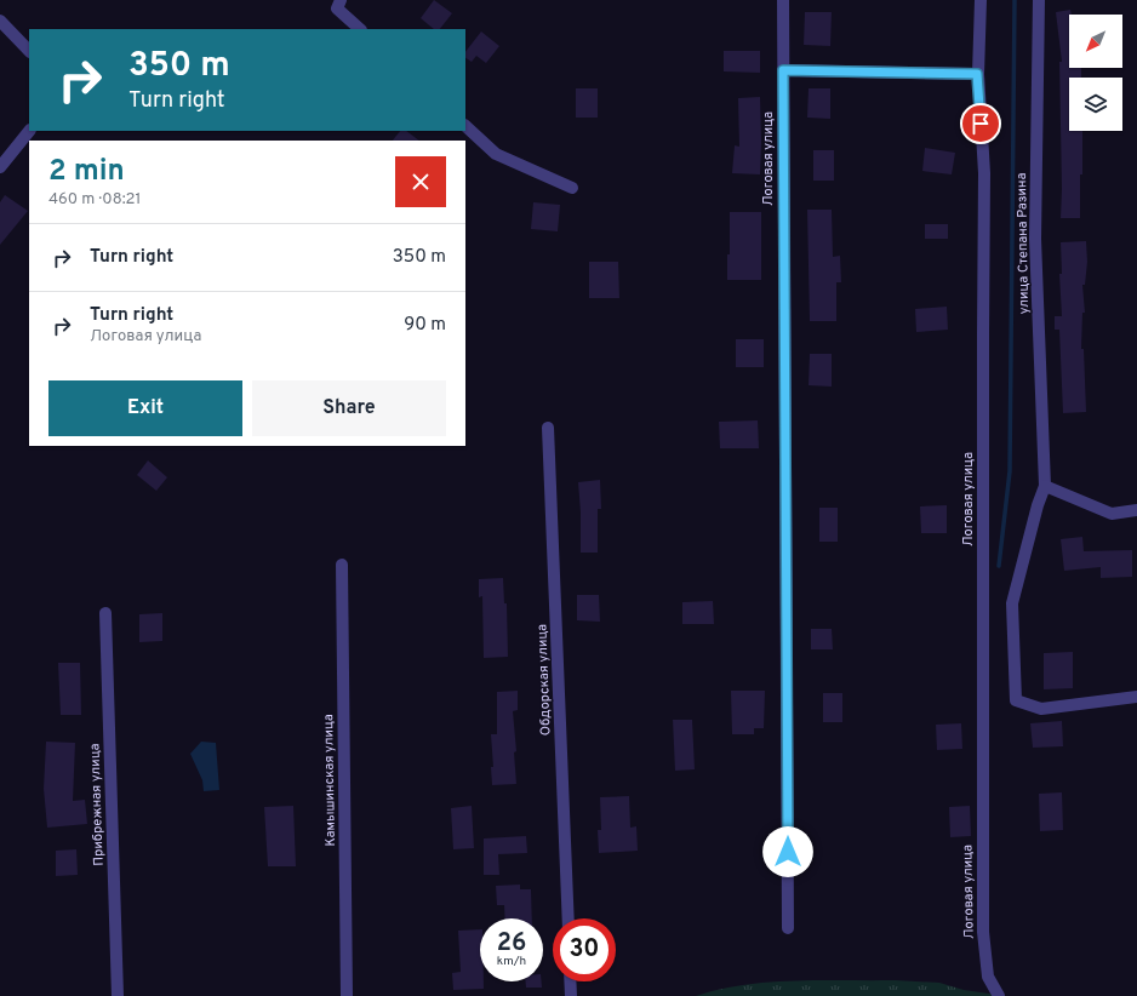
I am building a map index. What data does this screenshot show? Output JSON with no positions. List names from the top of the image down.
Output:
{
  "streets": {
    "street": [
      "Логовая улица",
      "улица Степана Разина",
      "Обдорская улица",
      "Камышинская улица",
      "Прибрежная улица"
    ]
  },
  "north": "bottom left",
  "page": {
    "turn": ["350 m", "Turn right"],
    "heading": ["2 min", "460 m · 08:21"],
    "list": [
      {
        "name": "Turn right",
        "value": "350 m"
      },
      {
        "name": "Turn right",
        "note": "Логовая улица",
        "value": "90 m"
      }
    ],
    "buttons": ["Exit", "Share"],
    "speed": "26 km/h",
    "limit": "30"
  }
}
